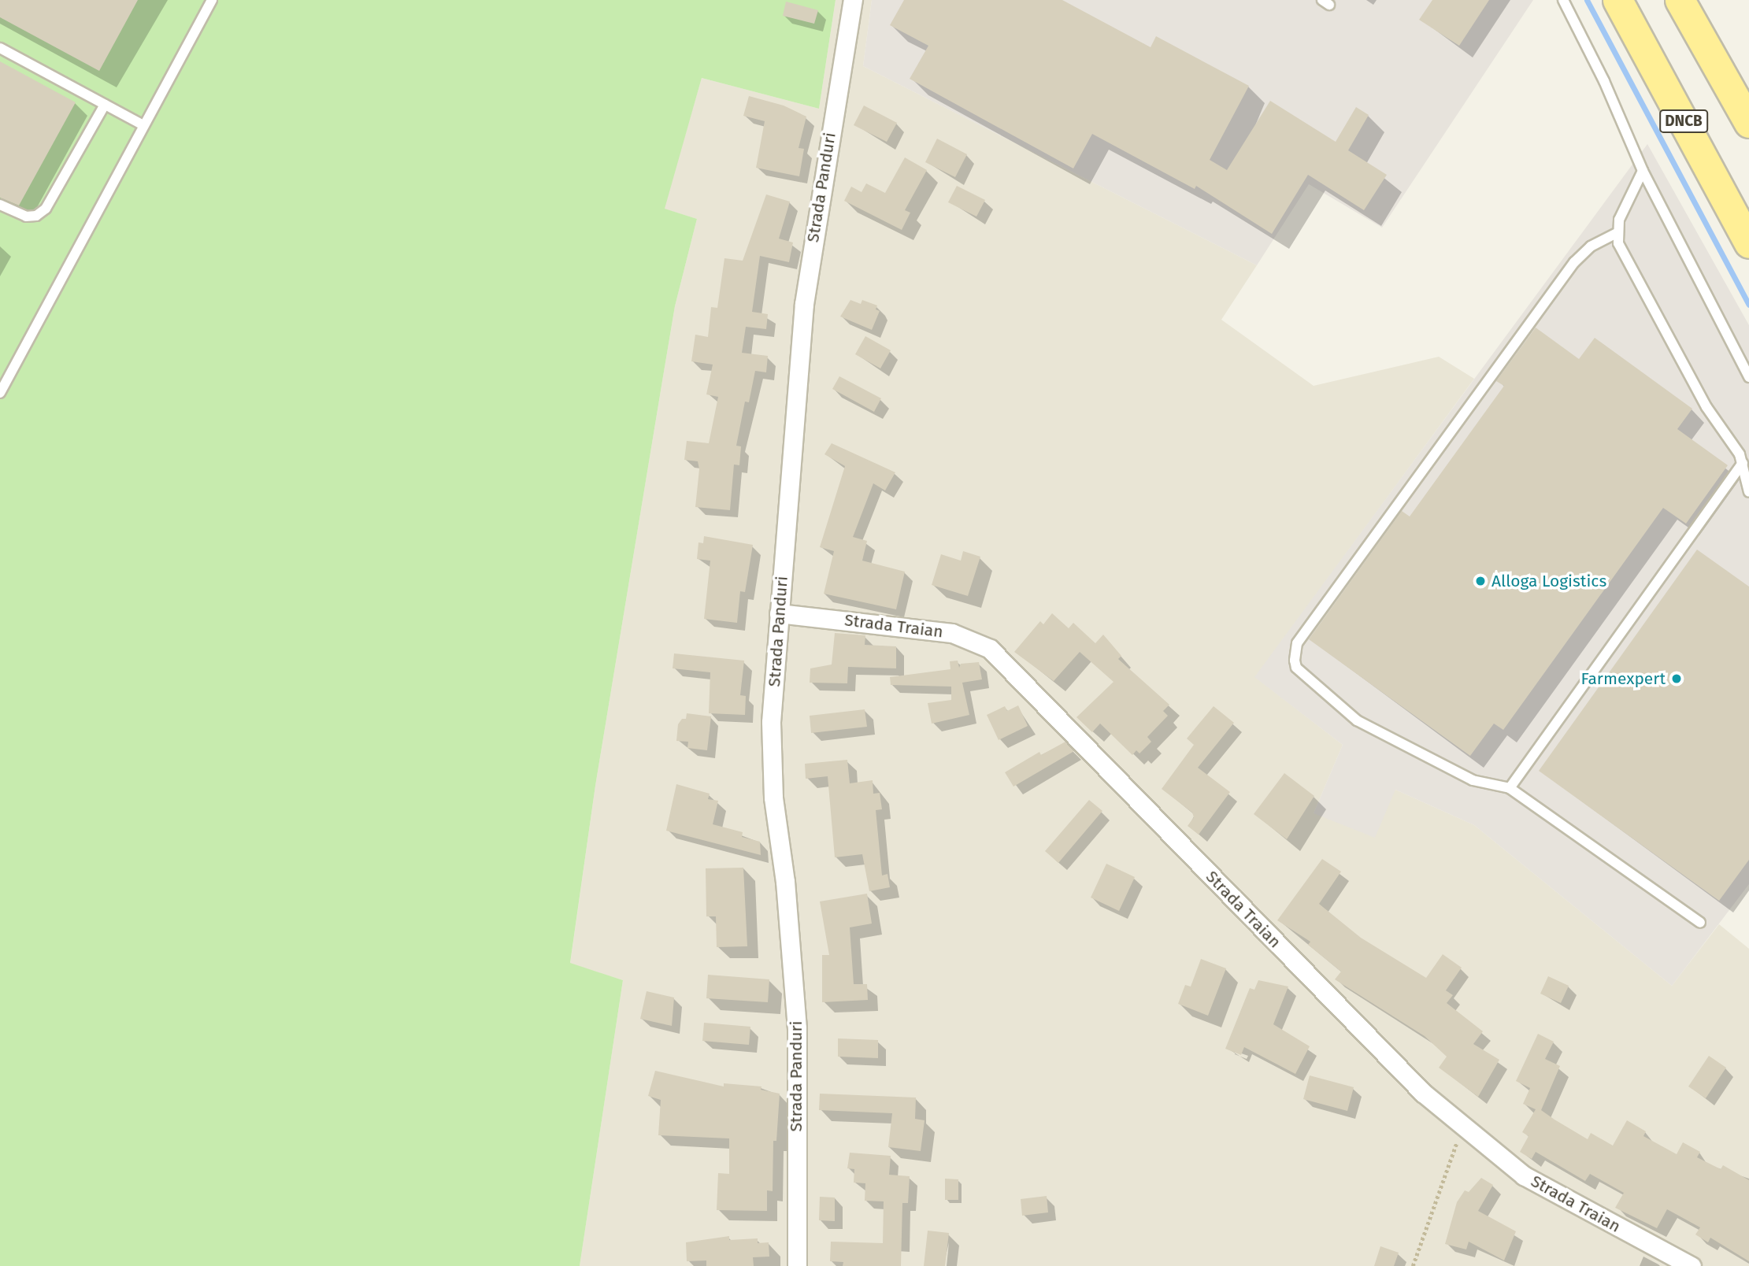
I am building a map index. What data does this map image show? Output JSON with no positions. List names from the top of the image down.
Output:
{
  "streets": {
    "main road": ["DNCB"],
    "street": ["Strada Panduri", "Strada Traian"]
  },
  "crossings": [
    ["Strada Panduri", "Strada Traian"]
  ],
  "places": ["Alloga Logistics", "Farmexpert"]
}
